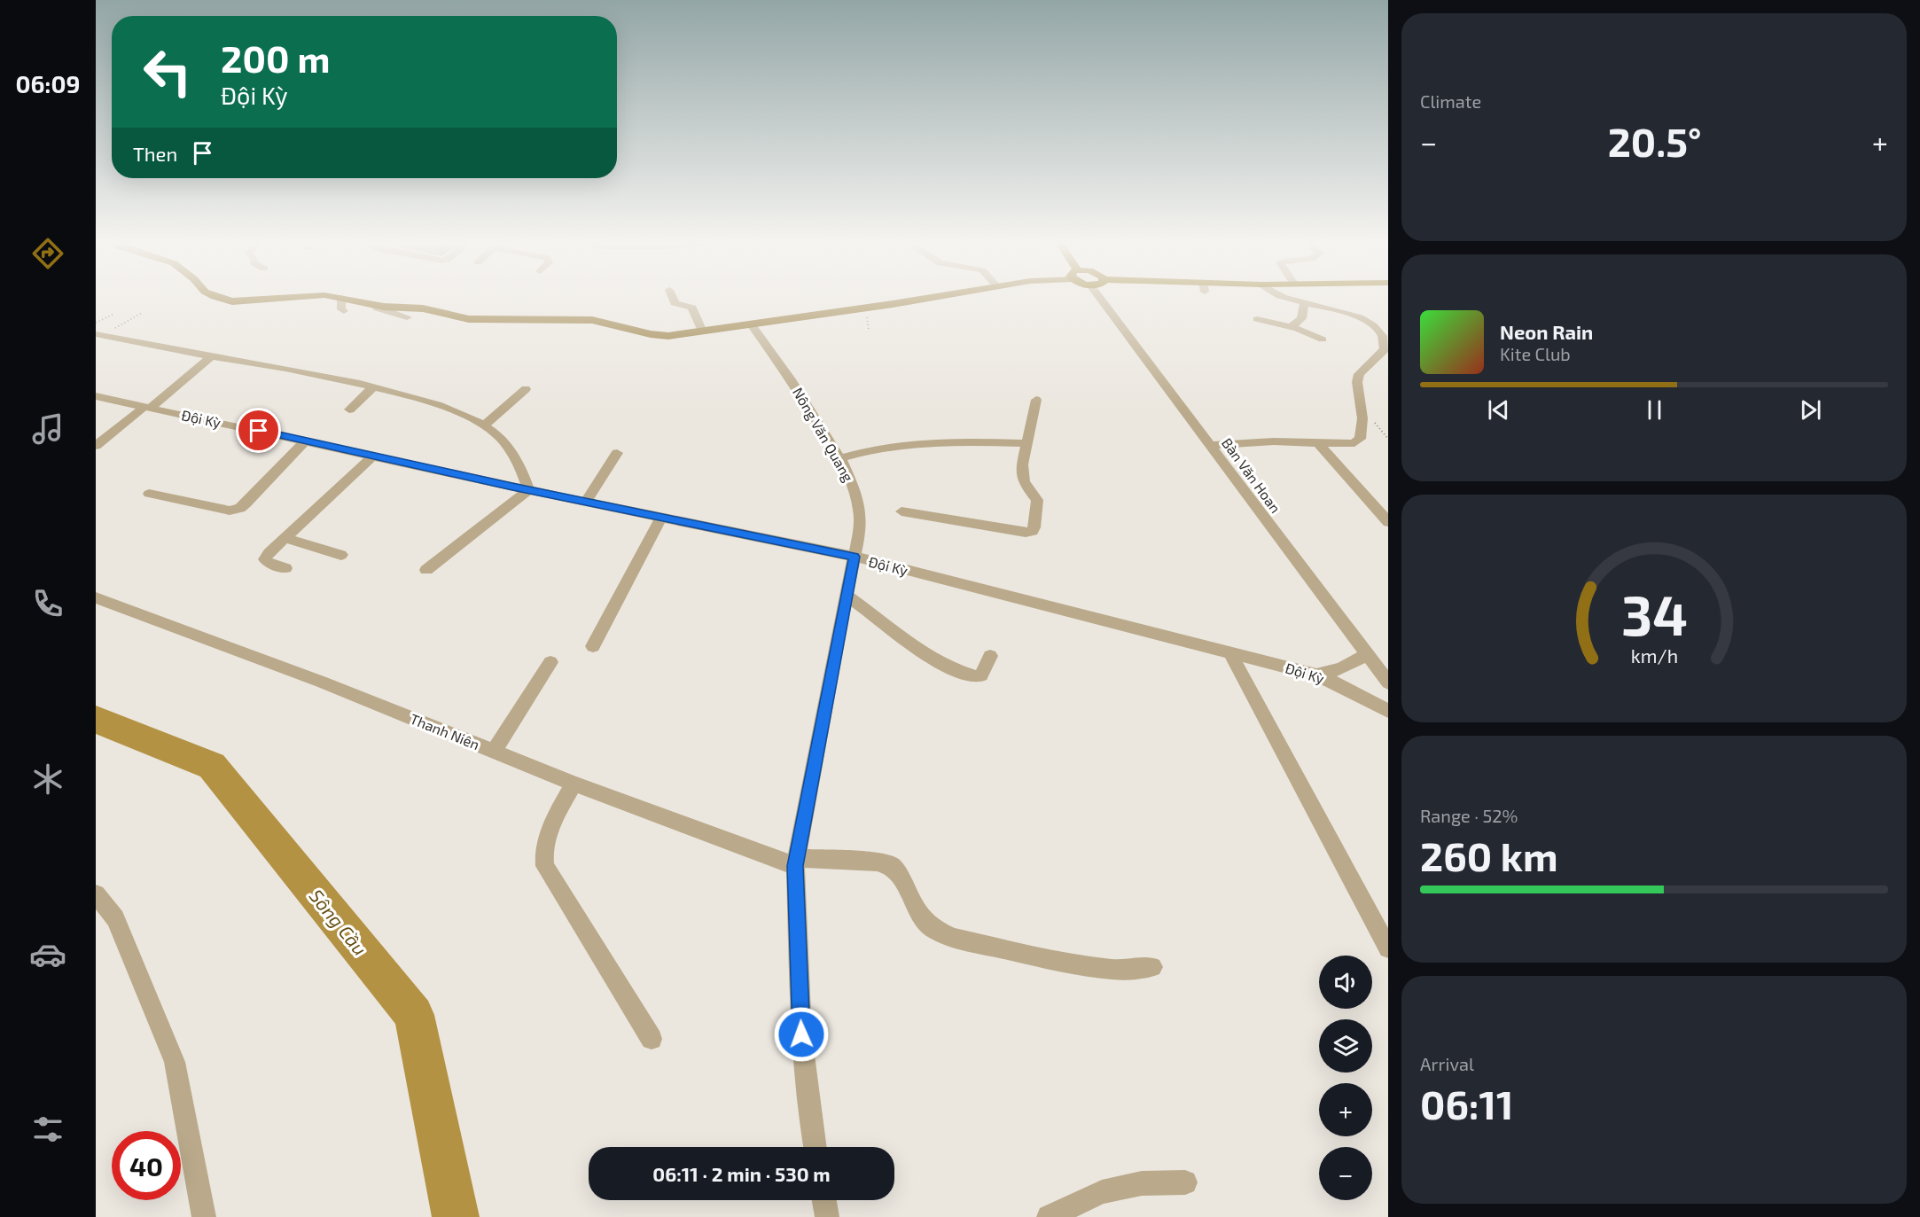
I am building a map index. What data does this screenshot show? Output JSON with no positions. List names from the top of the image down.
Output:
{
  "streets": {
    "street": [
      "Đội Kỳ",
      "Nông Văn Quang",
      "Bàn Văn Hoan",
      "Thanh Niên"
    ]
  },
  "crossings": [
    ["Đội Kỳ", "Nông Văn Quang"],
    ["Nông Văn Quang", "Thanh Niên"]
  ],
  "water": ["Sông Cầu"],
  "page": {
    "tabs": "06:09",
    "tile": [
      "Climate",
      ["Range · 52%", "260 km"],
      ["Arrival", "06:11"]
    ],
    "turn": ["200 m", "Đội Kỳ"],
    "heat": ["−", "20.5°", "+"],
    "then": "Then",
    "song": ["Neon Rain", "Kite Club"],
    "map_buttons": ["+", "−"],
    "limit": "40",
    "trip": "06:11 · 2 min · 530 m",
    "gauge": ["34", "km/h"]
  }
}
